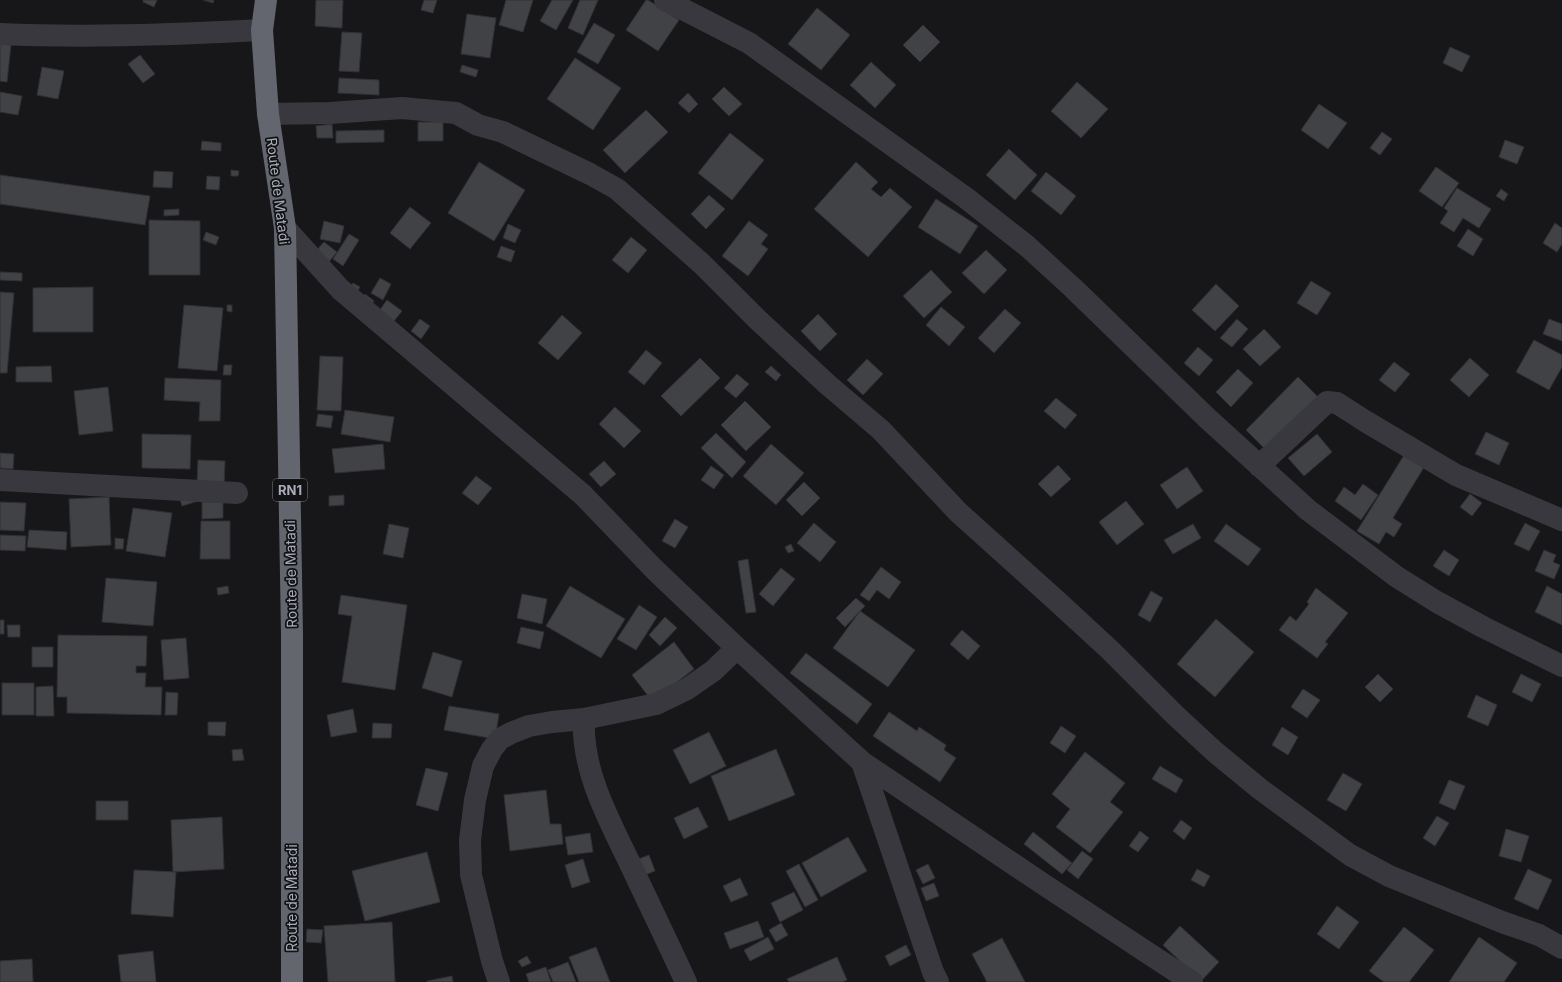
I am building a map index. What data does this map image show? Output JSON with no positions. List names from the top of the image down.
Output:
{
  "streets": {
    "highway": ["Route de Matadi", "RN1"]
  }
}
